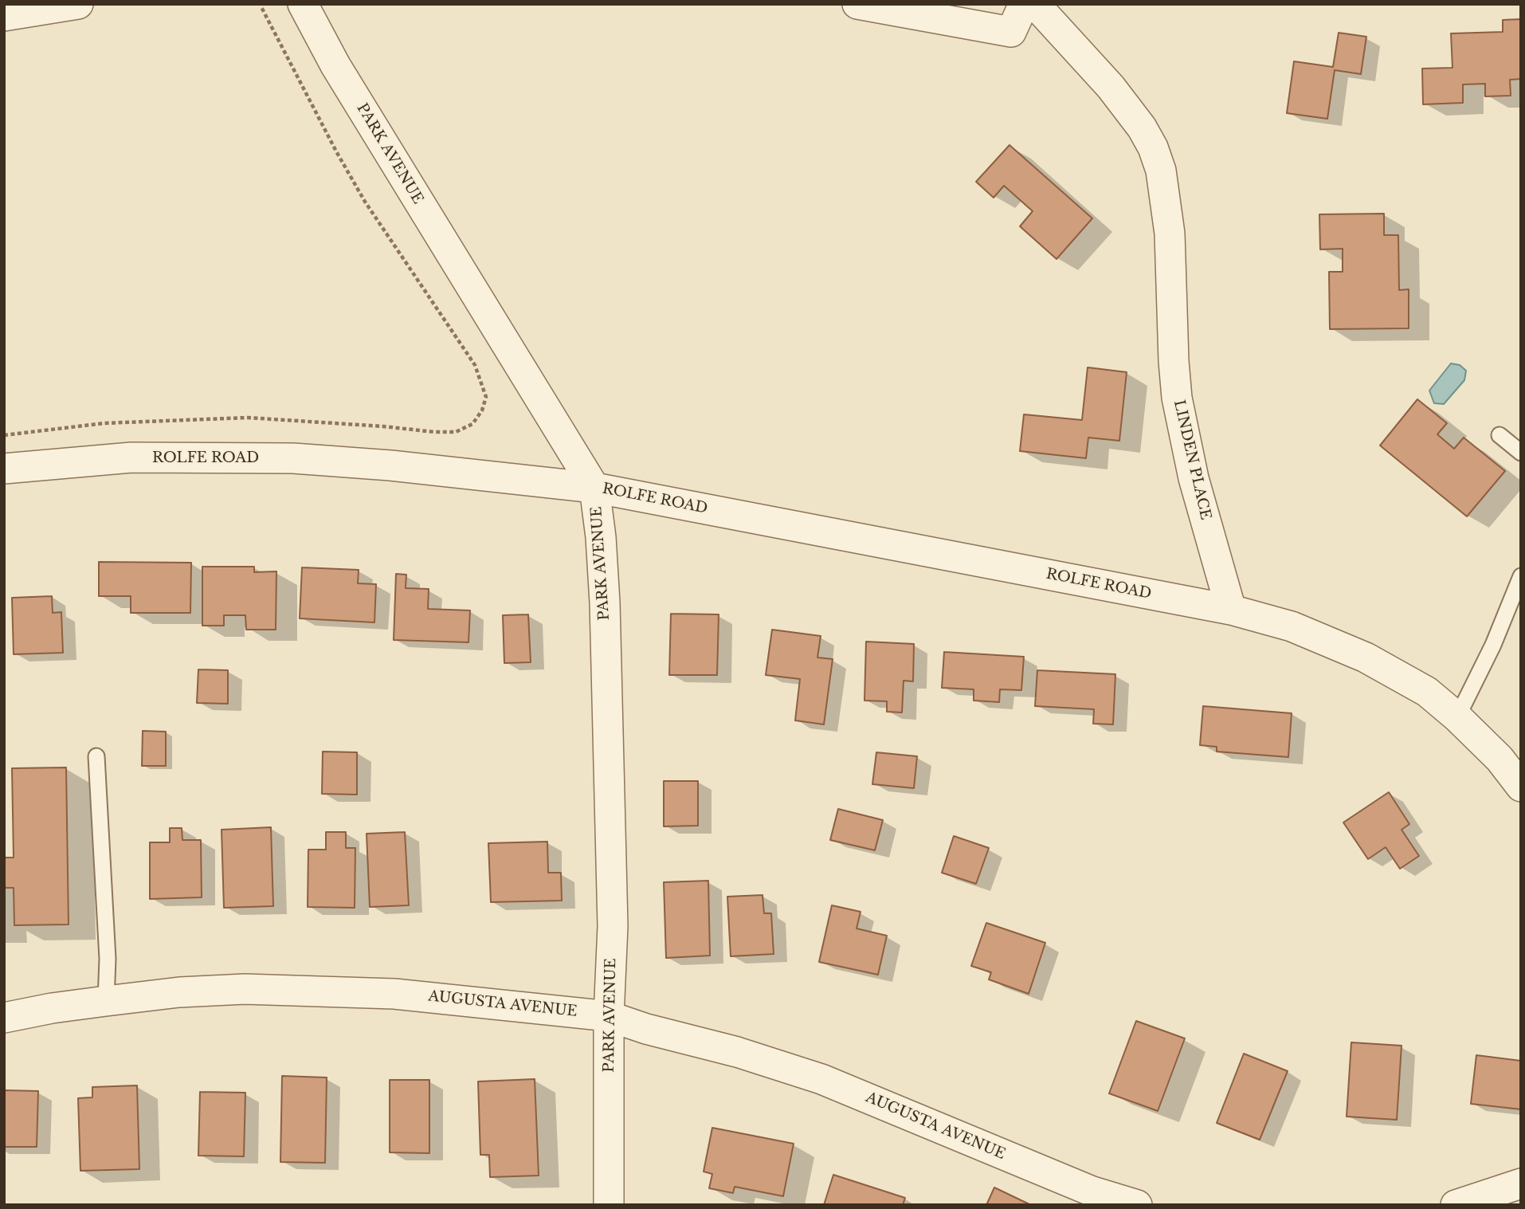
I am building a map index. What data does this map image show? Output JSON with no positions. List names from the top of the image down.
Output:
{
  "streets": {
    "street": [
      "PARK AVENUE",
      "ROLFE ROAD",
      "LINDEN PLACE",
      "AUGUSTA AVENUE"
    ]
  },
  "crossings": [
    ["PARK AVENUE", "ROLFE ROAD"],
    ["PARK AVENUE", "AUGUSTA AVENUE"],
    ["ROLFE ROAD", "LINDEN PLACE"]
  ]
}
